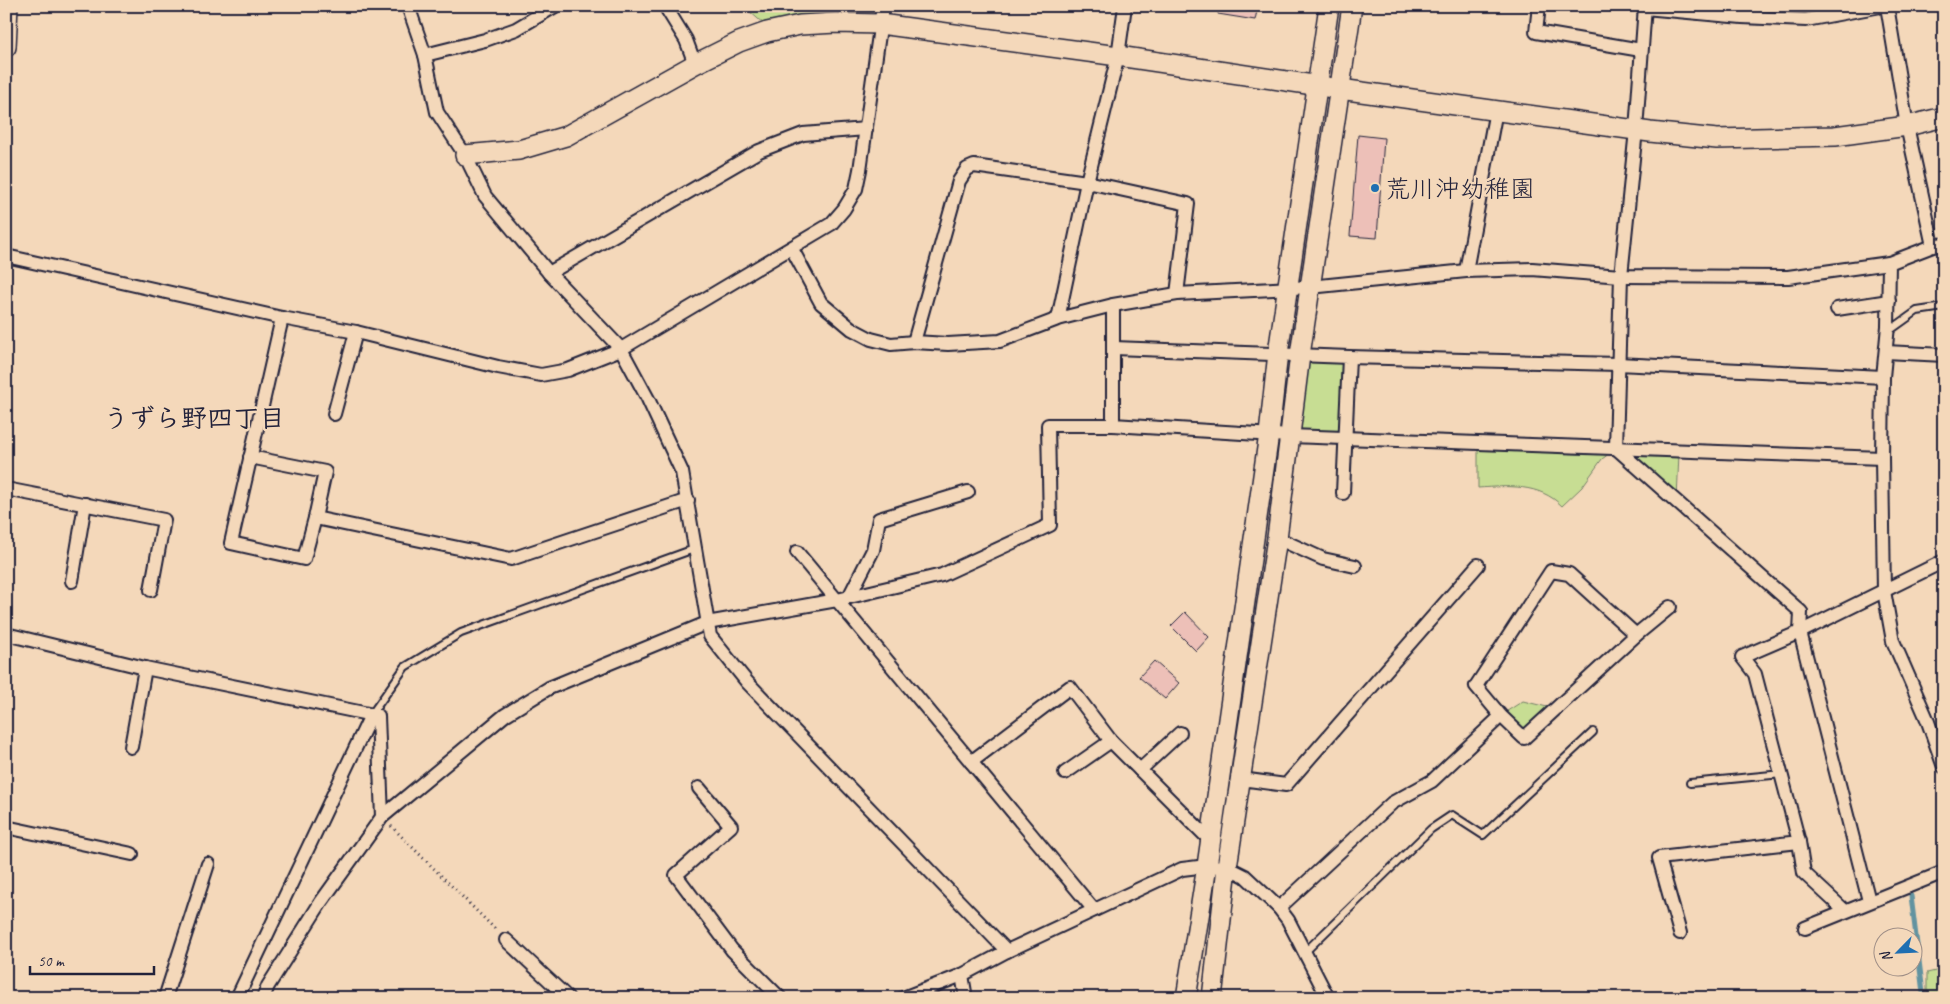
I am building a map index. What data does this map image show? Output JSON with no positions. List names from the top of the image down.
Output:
{
  "districts": ["うずら野四丁目"],
  "places": ["荒川沖幼稚園"],
  "scale_bar": "50 m",
  "north": "bottom left"
}
